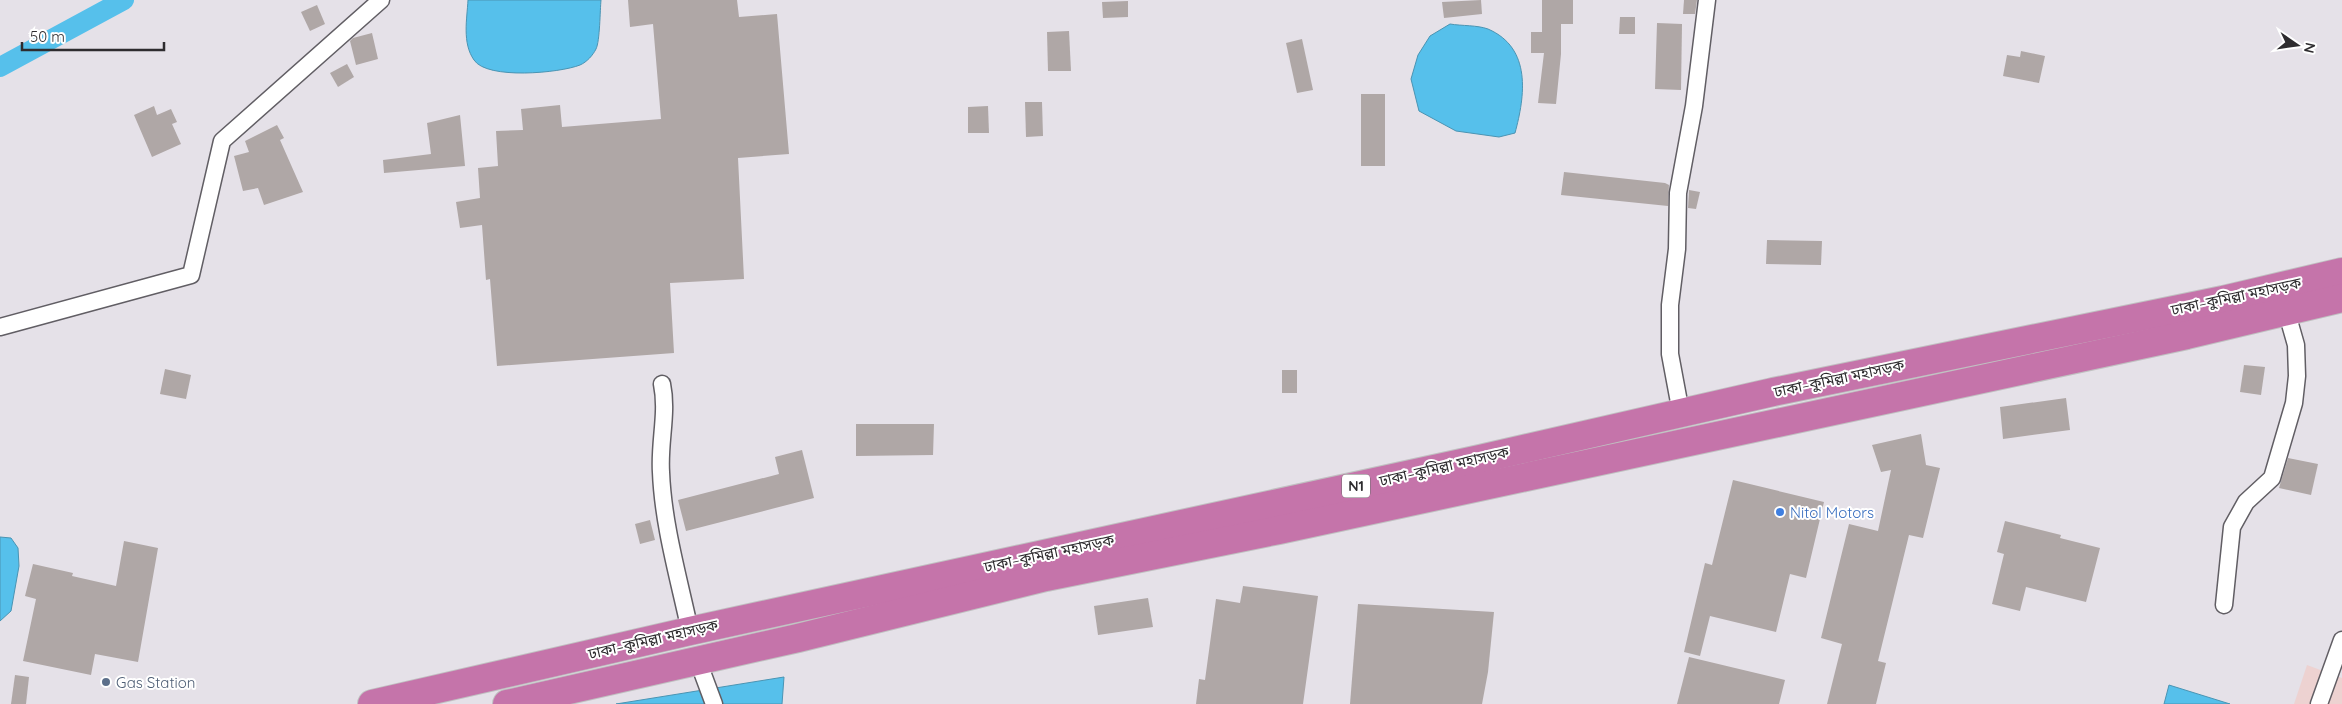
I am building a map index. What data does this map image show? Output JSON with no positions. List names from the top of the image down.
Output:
{
  "streets": {
    "highway": ["ঢাকা–কুমিল্লা মহাসড়ক", "N1"]
  },
  "places": ["Nitol Motors", "Gas Station"],
  "scale_bar": "50 m",
  "north": "right"
}
